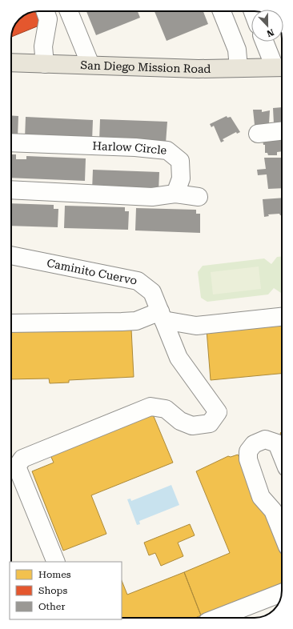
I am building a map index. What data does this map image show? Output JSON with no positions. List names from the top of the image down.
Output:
{
  "streets": {
    "main road": ["San Diego Mission Road"],
    "street": ["Harlow Circle", "Caminito Cuervo"]
  },
  "legend": ["Homes", "Shops", "Other"],
  "north": "bottom"
}
